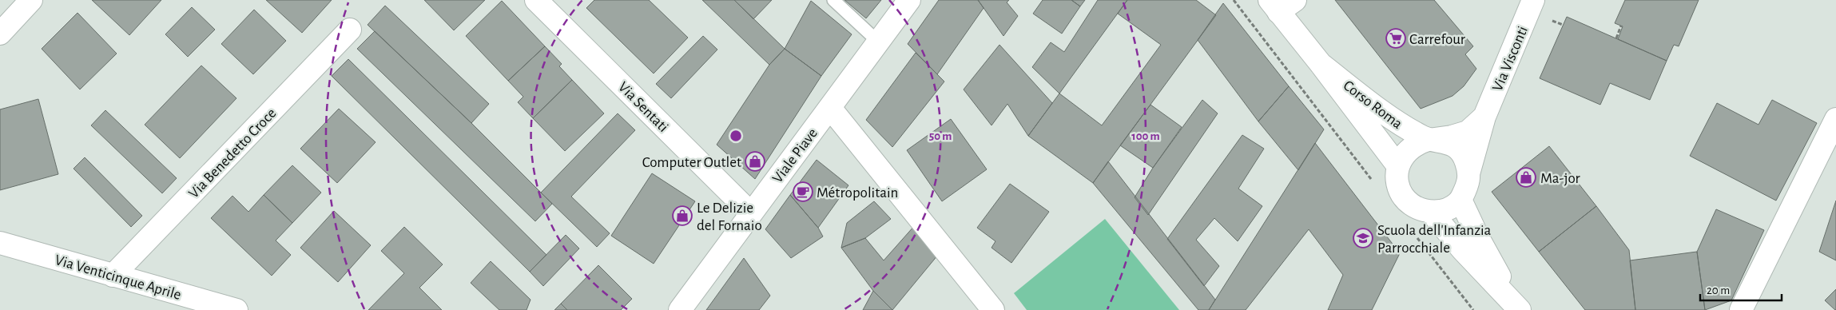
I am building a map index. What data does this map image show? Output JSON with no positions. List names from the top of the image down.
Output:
{
  "streets": {
    "street": [
      "Via Visconti",
      "Corso Roma",
      "Via Sentati",
      "Via Benedetto Croce",
      "Viale Piave",
      "Via Venticinque Aprile"
    ]
  },
  "crossings": [
    ["Via Visconti", "Corso Roma"],
    ["Via Sentati", "Viale Piave"],
    ["Via Benedetto Croce", "Via Venticinque Aprile"]
  ],
  "places": {
    "supermarket": ["Carrefour"],
    "shop": ["Computer Outlet", "Ma-jor", "Le Delizie del Fornaio"],
    "cafe": ["Métropolitain"],
    "school or university": ["Scuola dell'Infanzia Parrocchiale"]
  },
  "scale_bar": "20 m",
  "rings": ["50 m", "100 m"]
}
